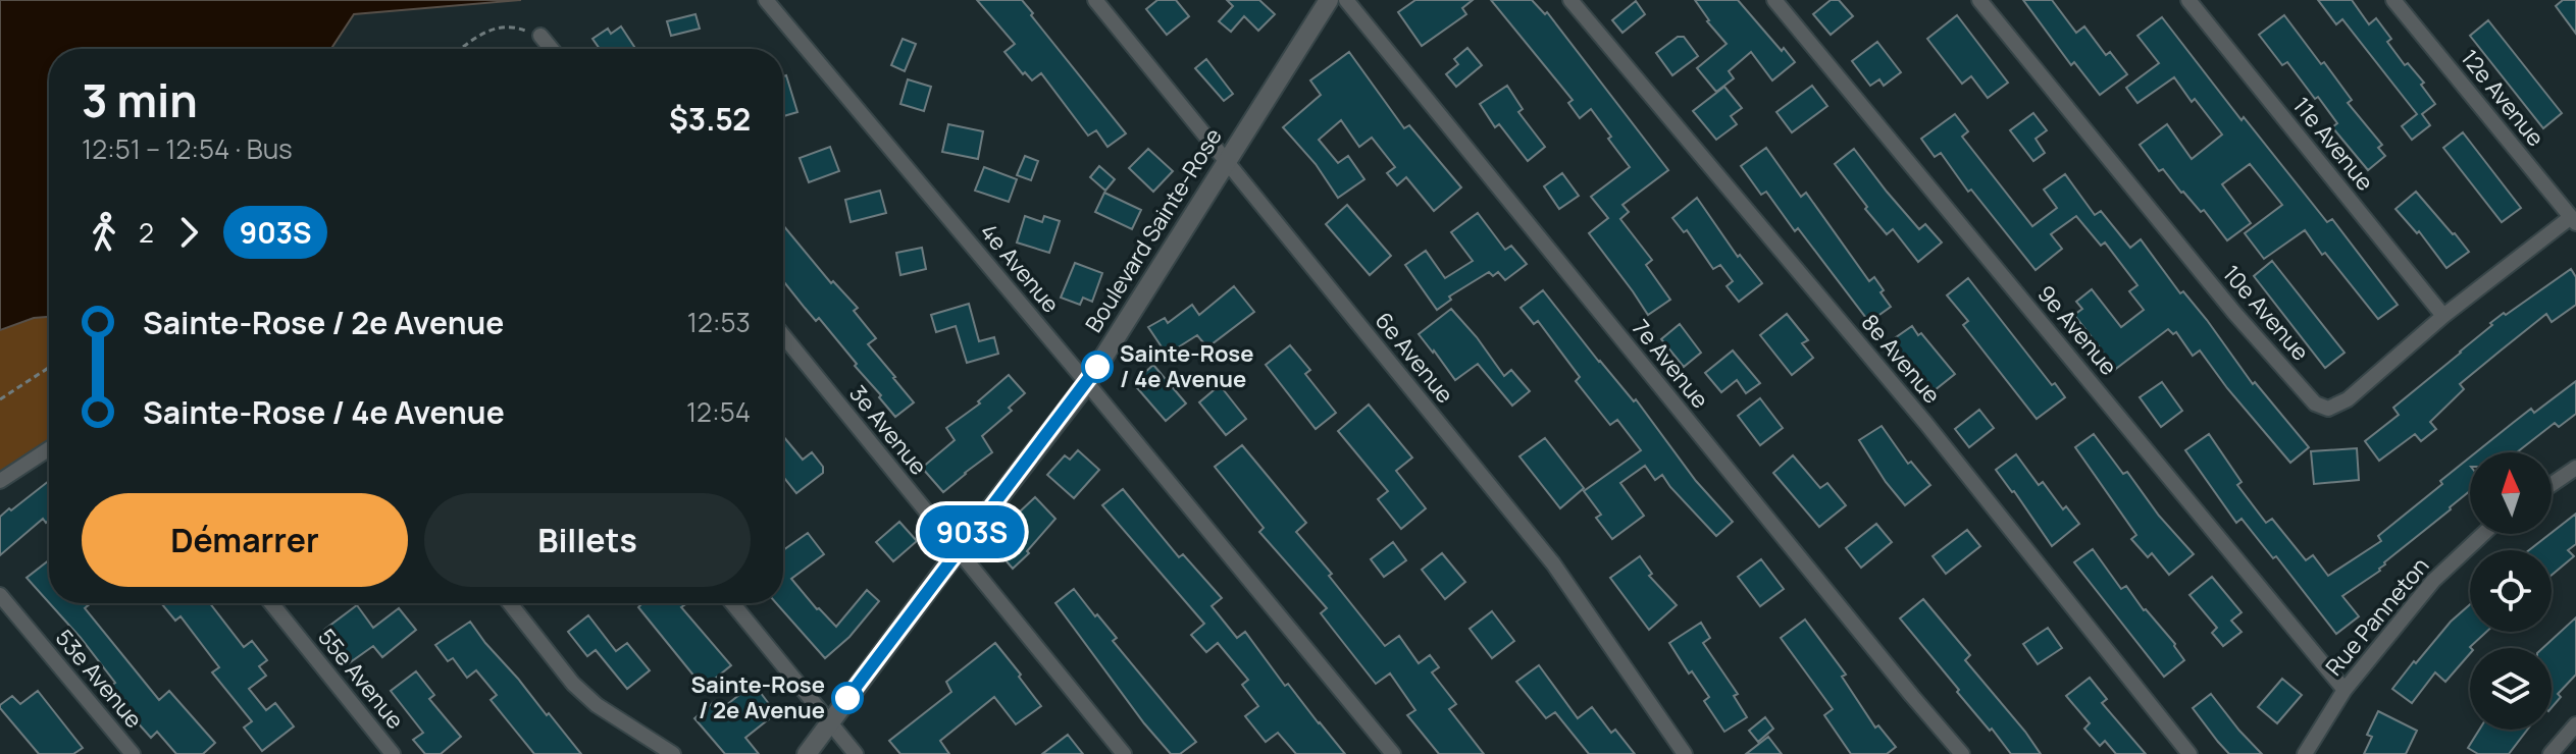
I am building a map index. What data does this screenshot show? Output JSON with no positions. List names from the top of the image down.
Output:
{
  "streets": {
    "street": [
      "12e Avenue",
      "11e Avenue",
      "Boulevard Sainte-Rose",
      "4e Avenue",
      "10e Avenue",
      "9e Avenue",
      "6e Avenue",
      "8e Avenue",
      "7e Avenue",
      "3e Avenue",
      "Rue Panneton",
      "53e Avenue",
      "55e Avenue"
    ]
  },
  "crossings": [
    ["12e Avenue", "10e Avenue"],
    ["11e Avenue", "10e Avenue"],
    ["Boulevard Sainte-Rose", "4e Avenue"],
    ["Boulevard Sainte-Rose", "6e Avenue"],
    ["Boulevard Sainte-Rose", "3e Avenue"],
    ["9e Avenue", "Rue Panneton"]
  ],
  "places": ["Sainte-Rose / 4e Avenue", "Sainte-Rose / 2e Avenue"],
  "lines": ["bus line 903S"],
  "north": "top",
  "page": {
    "on_map": "903S",
    "heading": ["3 min", "12:51 – 12:54 · Bus", "$3.52"],
    "legs": ["2", "903S"],
    "list": [
      {
        "name": "Sainte-Rose / 2e Avenue",
        "value": "12:53"
      },
      {
        "name": "Sainte-Rose / 4e Avenue",
        "value": "12:54"
      }
    ],
    "buttons": ["Démarrer", "Billets"]
  }
}
